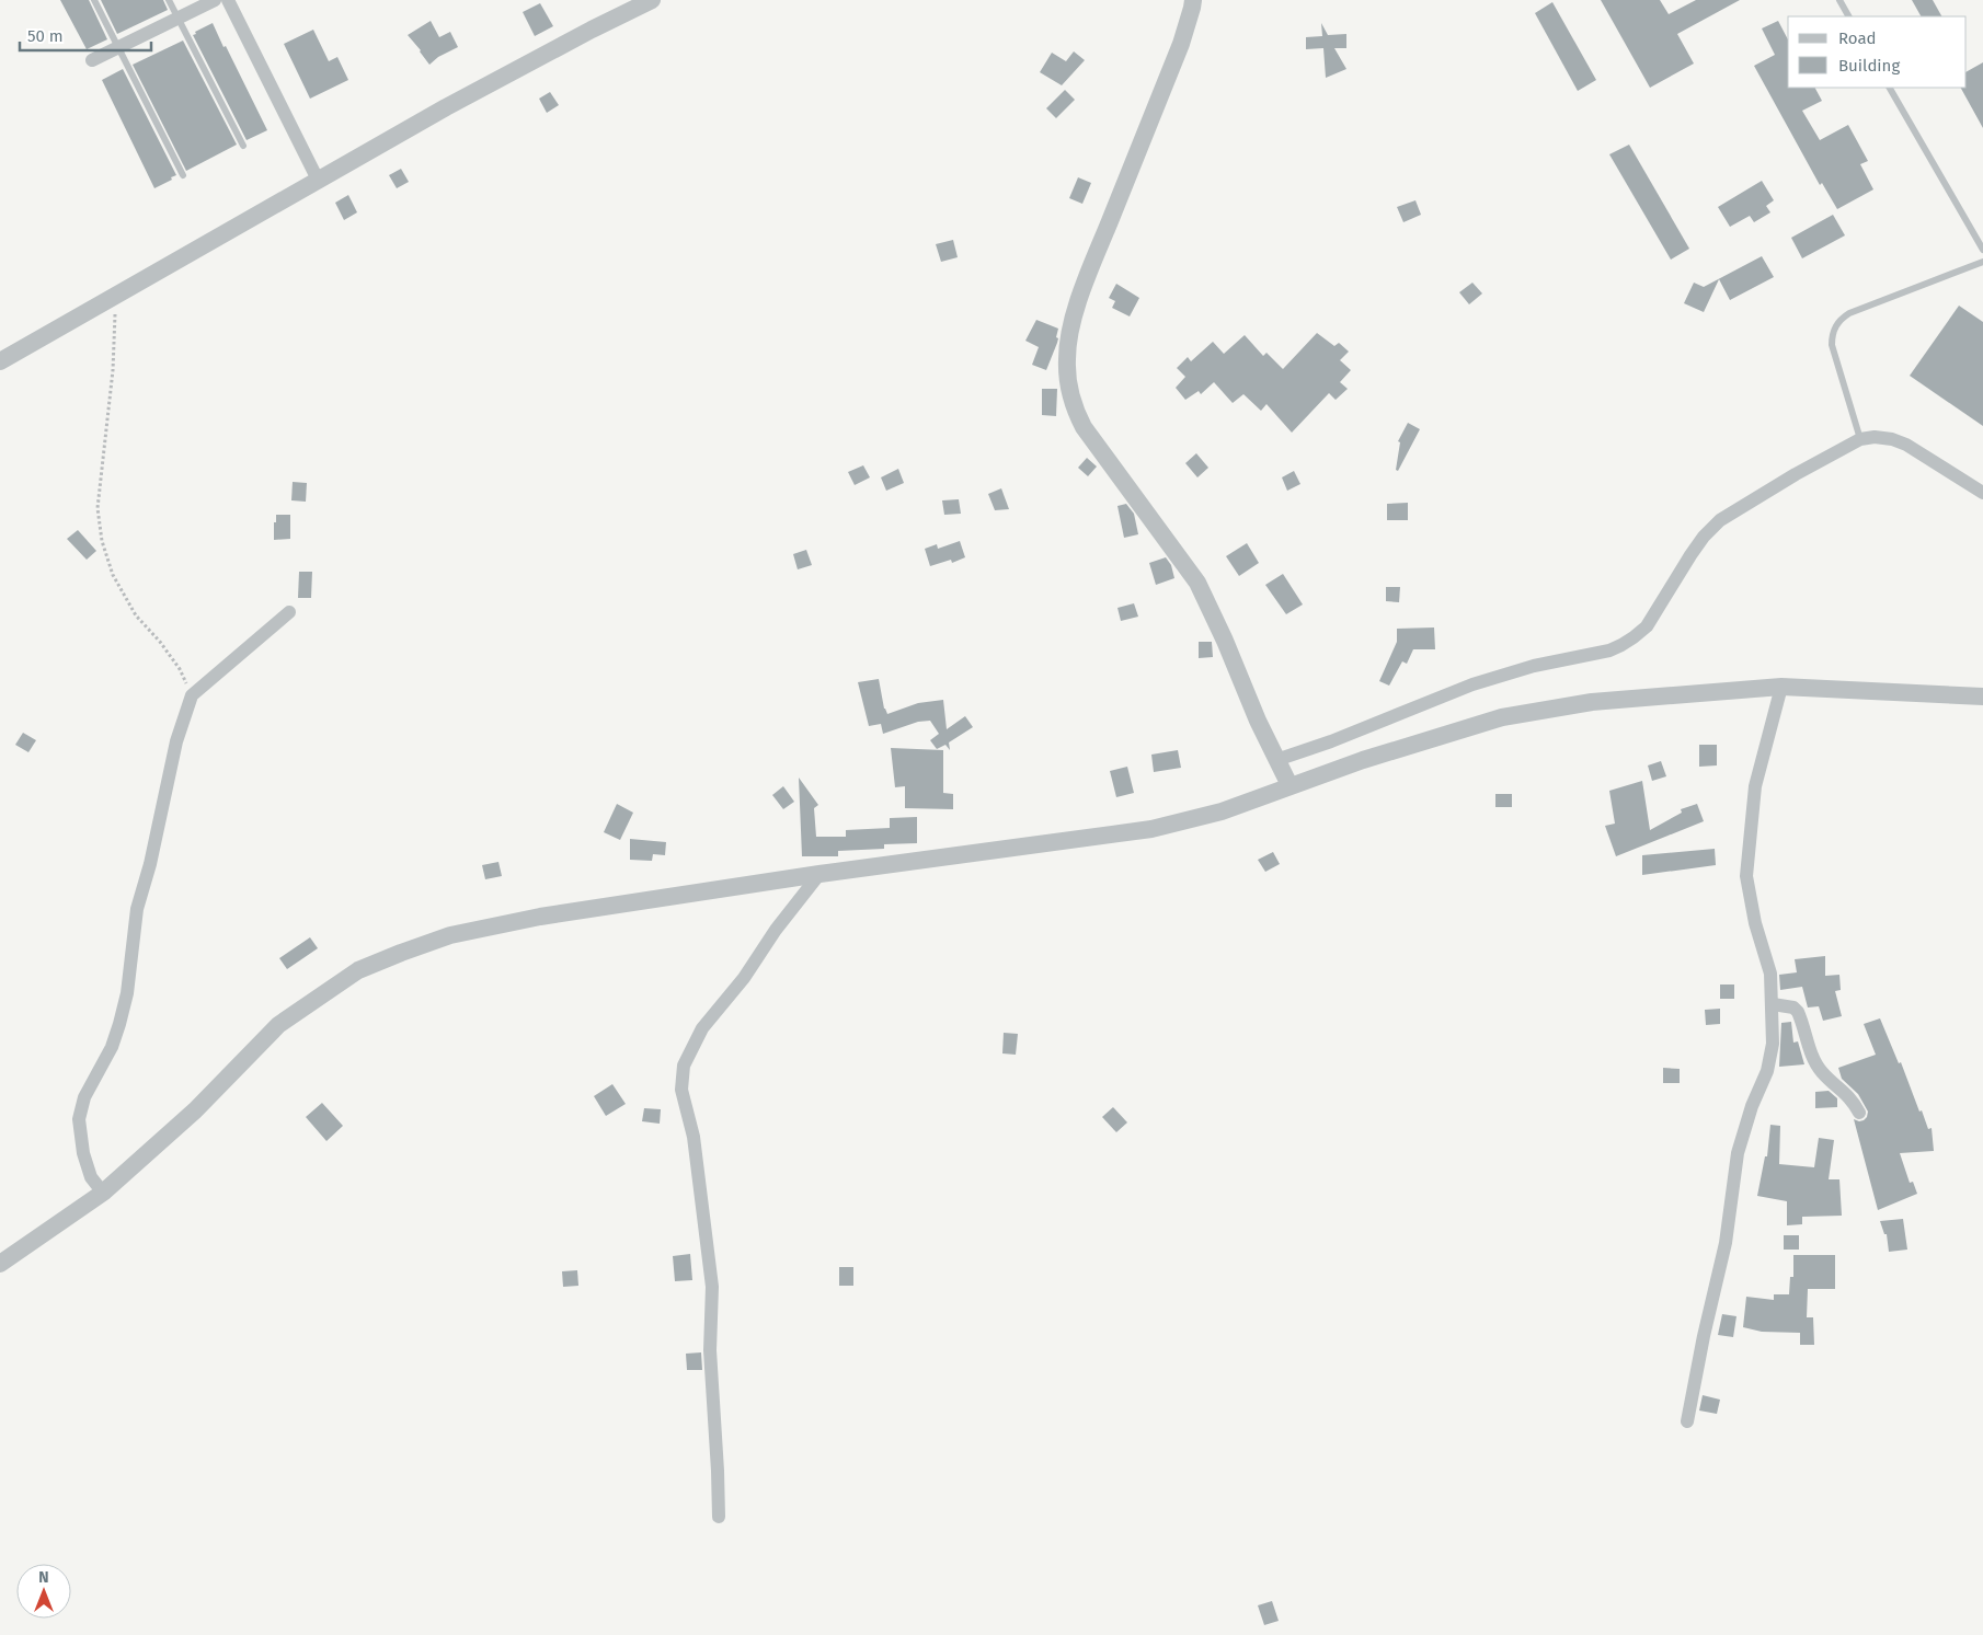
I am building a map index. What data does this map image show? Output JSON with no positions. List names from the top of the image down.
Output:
{
  "legend": ["Road", "Building"],
  "scale_bar": "50 m",
  "north": "top"
}
